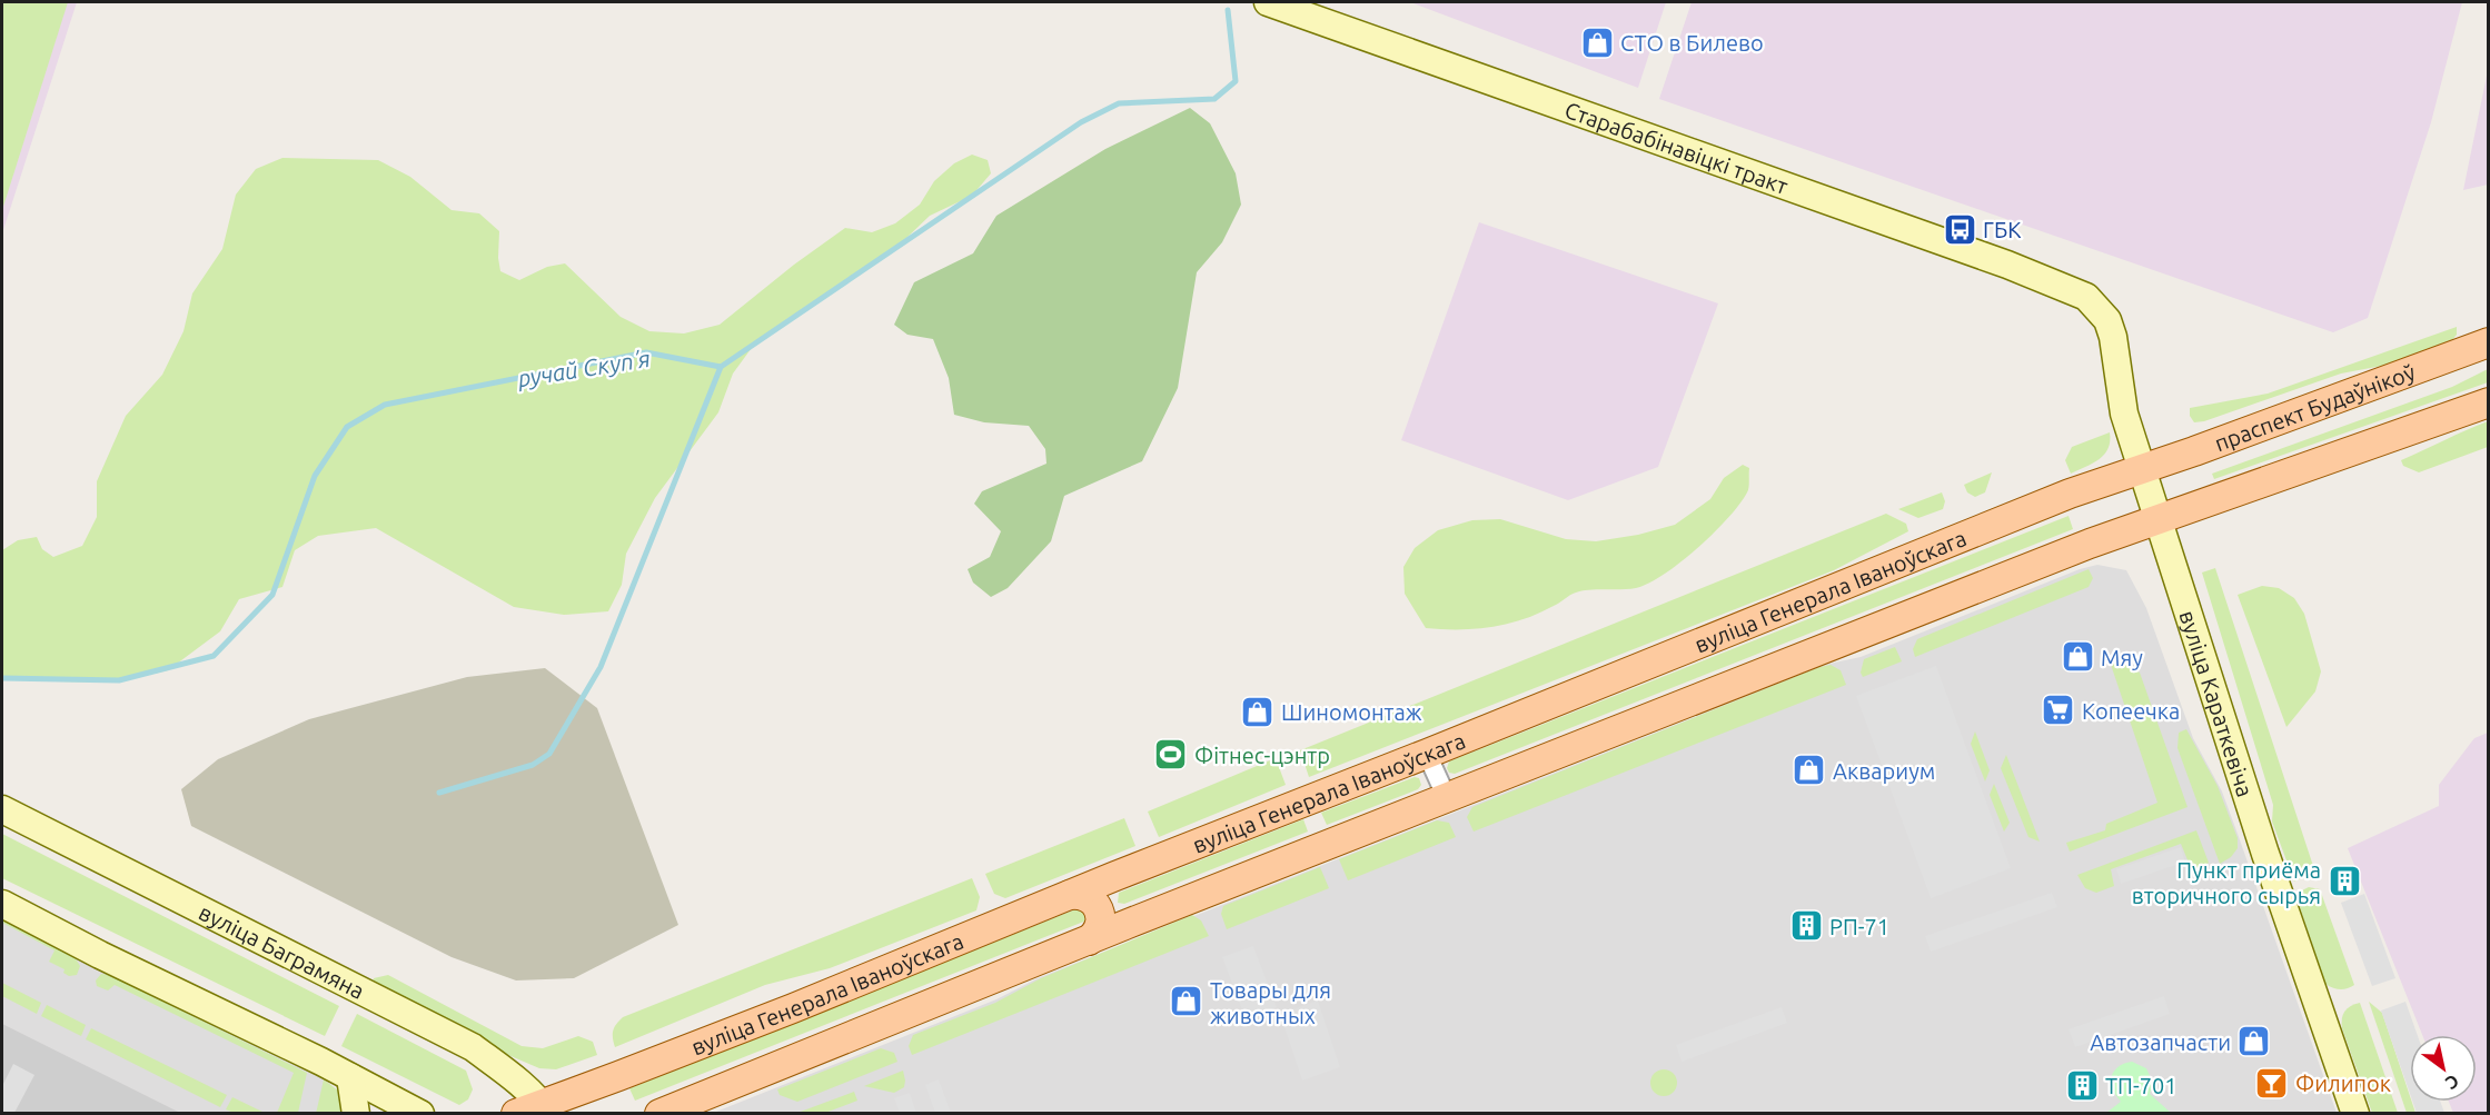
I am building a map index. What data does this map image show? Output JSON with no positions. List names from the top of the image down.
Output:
{
  "streets": {
    "main road": ["праспект Будаўнікоў", "вуліца Генерала Іваноўскага"],
    "street": ["Старабабінавіцкі тракт", "вуліца Караткевіча", "вуліца Баграмяна"]
  },
  "crossings": [
    ["Старабабінавіцкі тракт", "вуліца Караткевіча"],
    ["праспект Будаўнікоў", "вуліца Генерала Іваноўскага"],
    ["праспект Будаўнікоў", "вуліца Караткевіча"],
    ["вуліца Генерала Іваноўскага", "вуліца Караткевіча"],
    ["вуліца Генерала Іваноўскага", "вуліца Баграмяна"]
  ],
  "water": ["ручай Скупʼя"],
  "places": {
    "shop": [
      "СТО в Билево",
      "Мяу",
      "Шиномонтаж",
      "Аквариум",
      "Товары для животных",
      "Автозапчасти"
    ],
    "bus stop": ["ГБК"],
    "supermarket": ["Копеечка"],
    "sports": ["Фітнес-цэнтр"],
    "building": ["Пункт приёма вторичного сырья", "РП-71", "ТП-701"],
    "bar": ["Филипок"]
  },
  "north": "bottom right"
}
